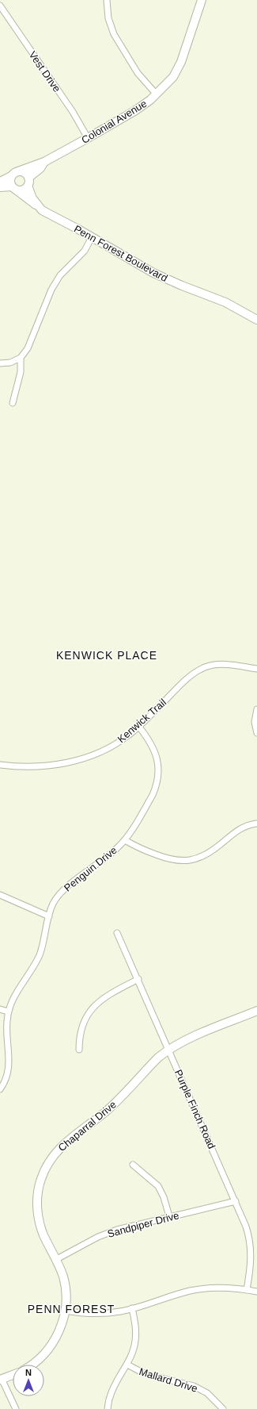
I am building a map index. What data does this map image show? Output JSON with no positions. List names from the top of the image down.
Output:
{
  "streets": {
    "street": [
      "Vest Drive",
      "Colonial Avenue",
      "Penn Forest Boulevard",
      "Kenwick Trail",
      "Penguin Drive",
      "Purple Finch Road",
      "Chaparral Drive",
      "Sandpiper Drive",
      "Mallard Drive"
    ]
  },
  "crossings": [
    ["Vest Drive", "Colonial Avenue"],
    ["Colonial Avenue", "Penn Forest Boulevard"],
    ["Kenwick Trail", "Penguin Drive"],
    ["Purple Finch Road", "Chaparral Drive"],
    ["Purple Finch Road", "Sandpiper Drive"],
    ["Chaparral Drive", "Sandpiper Drive"]
  ],
  "districts": ["KENWICK PLACE", "PENN FOREST"],
  "north": "top"
}
